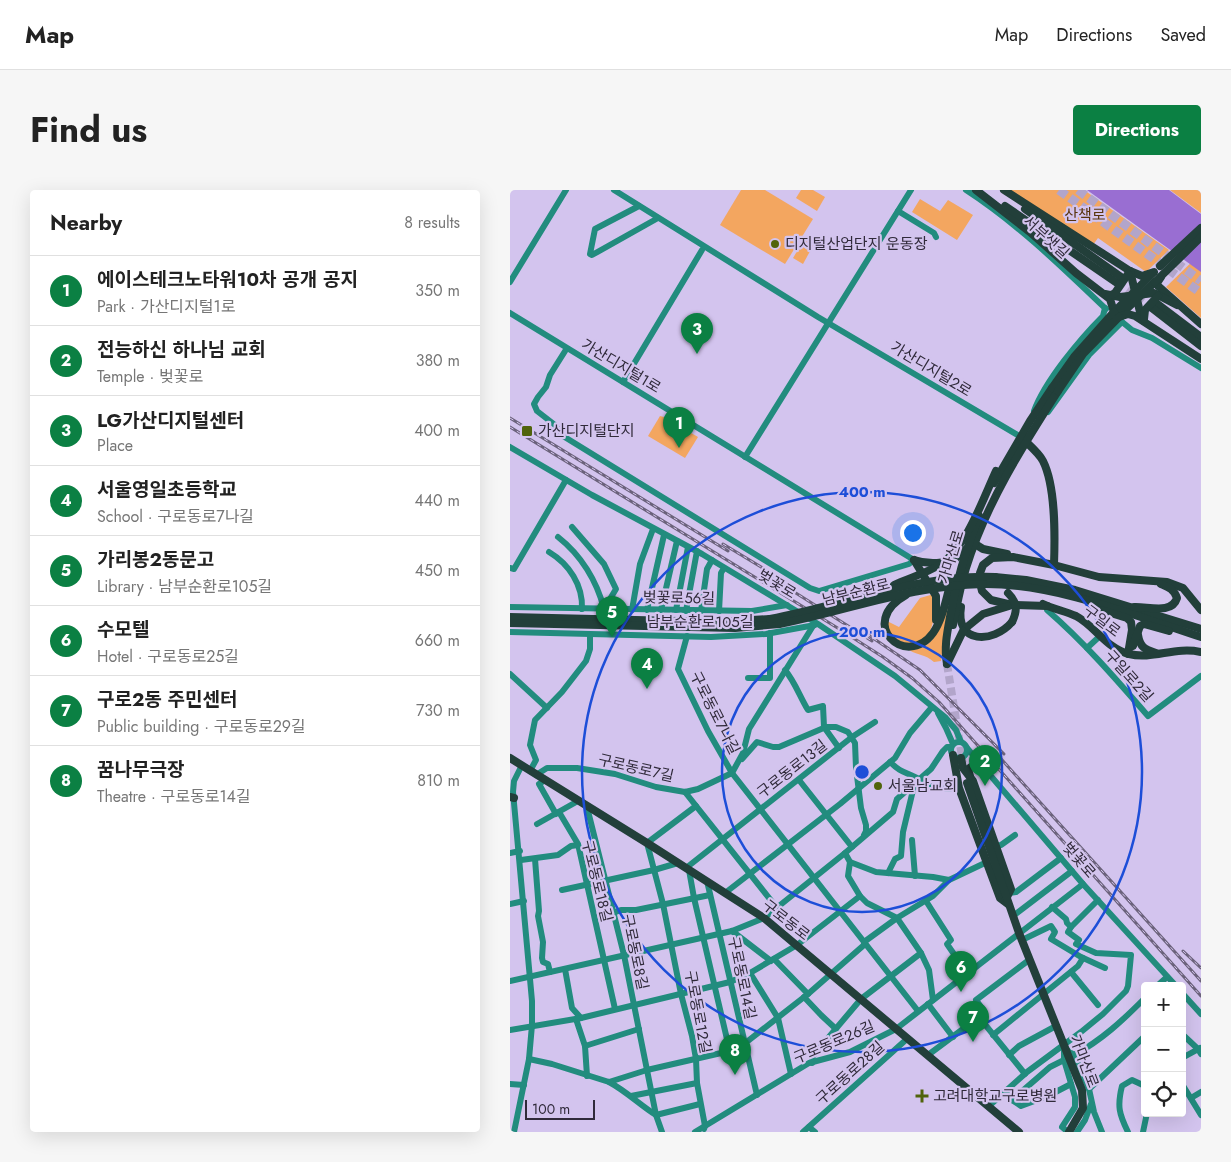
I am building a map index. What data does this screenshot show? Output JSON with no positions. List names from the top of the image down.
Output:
{
  "streets": {
    "main road": [
      "가마산로",
      "남부순환로",
      "구일로",
      "구로동로"
    ],
    "street": [
      "서부샛길",
      "가산디지털1로",
      "가산디지털2로",
      "벚꽃로",
      "벚꽃로56길",
      "남부순환로105길",
      "구일로2길",
      "구로동로7나길",
      "구로동로7길",
      "구로동로13길",
      "구로동로18길",
      "구로동로8길",
      "구로동로14길",
      "구로동로12길",
      "구로동로26길",
      "구로동로28길"
    ]
  },
  "crossings": [
    ["서부샛길", "가마산로"],
    ["가산디지털2로", "가마산로"],
    ["가마산로", "구로동로26길"],
    ["벚꽃로", "벚꽃로56길"],
    ["벚꽃로", "남부순환로105길"],
    ["벚꽃로", "구로동로7길"],
    ["구일로", "구일로2길"],
    ["남부순환로105길", "구로동로7나길"],
    ["남부순환로105길", "구로동로7길"],
    ["구로동로7나길", "구로동로7길"],
    ["구로동로7나길", "구로동로13길"],
    ["구로동로7길", "구로동로13길"],
    ["구로동로7길", "구로동로"],
    ["구로동로13길", "구로동로"],
    ["구로동로", "구로동로8길"],
    ["구로동로", "구로동로14길"],
    ["구로동로", "구로동로12길"],
    ["구로동로", "구로동로26길"],
    ["구로동로", "구로동로28길"],
    ["구로동로14길", "구로동로26길"],
    ["구로동로12길", "구로동로26길"]
  ],
  "parks": ["산책로"],
  "places": {
    "other": ["디지털산업단지 운동장", "서울남교회"],
    "transit": ["가산디지털단지"],
    "health": ["고려대학교구로병원"]
  },
  "scale_bar": "100 m",
  "page": {
    "header": "Map",
    "nav": ["Map", "Directions", "Saved"],
    "title": "Find us",
    "buttons": "Directions",
    "heading": ["Nearby", "8 results"],
    "list": [
      {
        "mark": "1",
        "name": "에이스테크노타워10차 공개 공지",
        "note": "Park · 가산디지털1로",
        "value": "350 m"
      },
      {
        "mark": "2",
        "name": "전능하신 하나님 교회",
        "note": "Temple · 벚꽃로",
        "value": "380 m"
      },
      {
        "mark": "3",
        "name": "LG가산디지털센터",
        "note": "Place",
        "value": "400 m"
      },
      {
        "mark": "4",
        "name": "서울영일초등학교",
        "note": "School · 구로동로7나길",
        "value": "440 m"
      },
      {
        "mark": "5",
        "name": "가리봉2동문고",
        "note": "Library · 남부순환로105길",
        "value": "450 m"
      },
      {
        "mark": "6",
        "name": "수모텔",
        "note": "Hotel · 구로동로25길",
        "value": "660 m"
      },
      {
        "mark": "7",
        "name": "구로2동 주민센터",
        "note": "Public building · 구로동로29길",
        "value": "730 m"
      },
      {
        "mark": "8",
        "name": "꿈나무극장",
        "note": "Theatre · 구로동로14길",
        "value": "810 m"
      }
    ],
    "pins": [
      "3",
      "1",
      "5",
      "4",
      "2",
      "6",
      "7",
      "8"
    ],
    "map_buttons": ["+", "−"],
    "scale": "100 m"
  },
  "rings": ["400 m", "200 m"]
}
